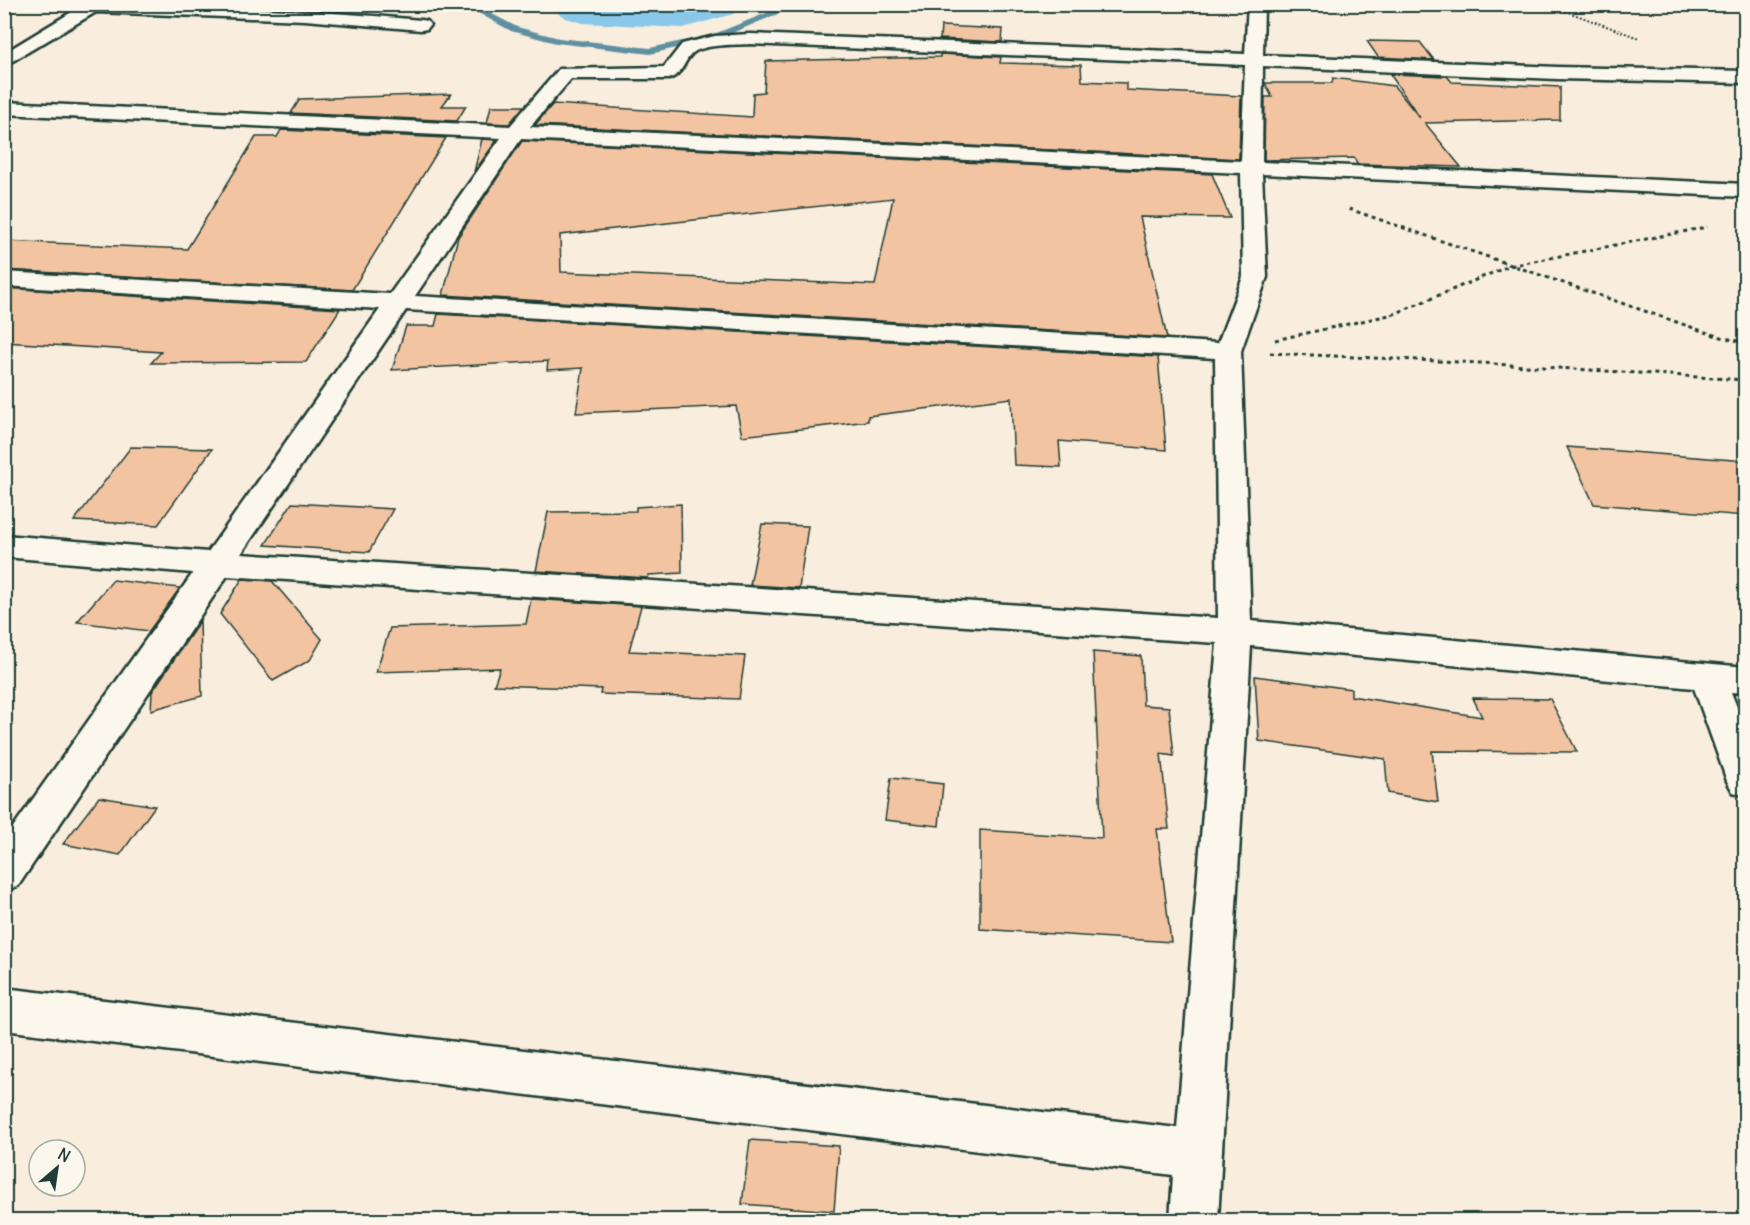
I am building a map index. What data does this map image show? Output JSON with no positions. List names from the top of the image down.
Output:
{
  "north": "top right"
}
